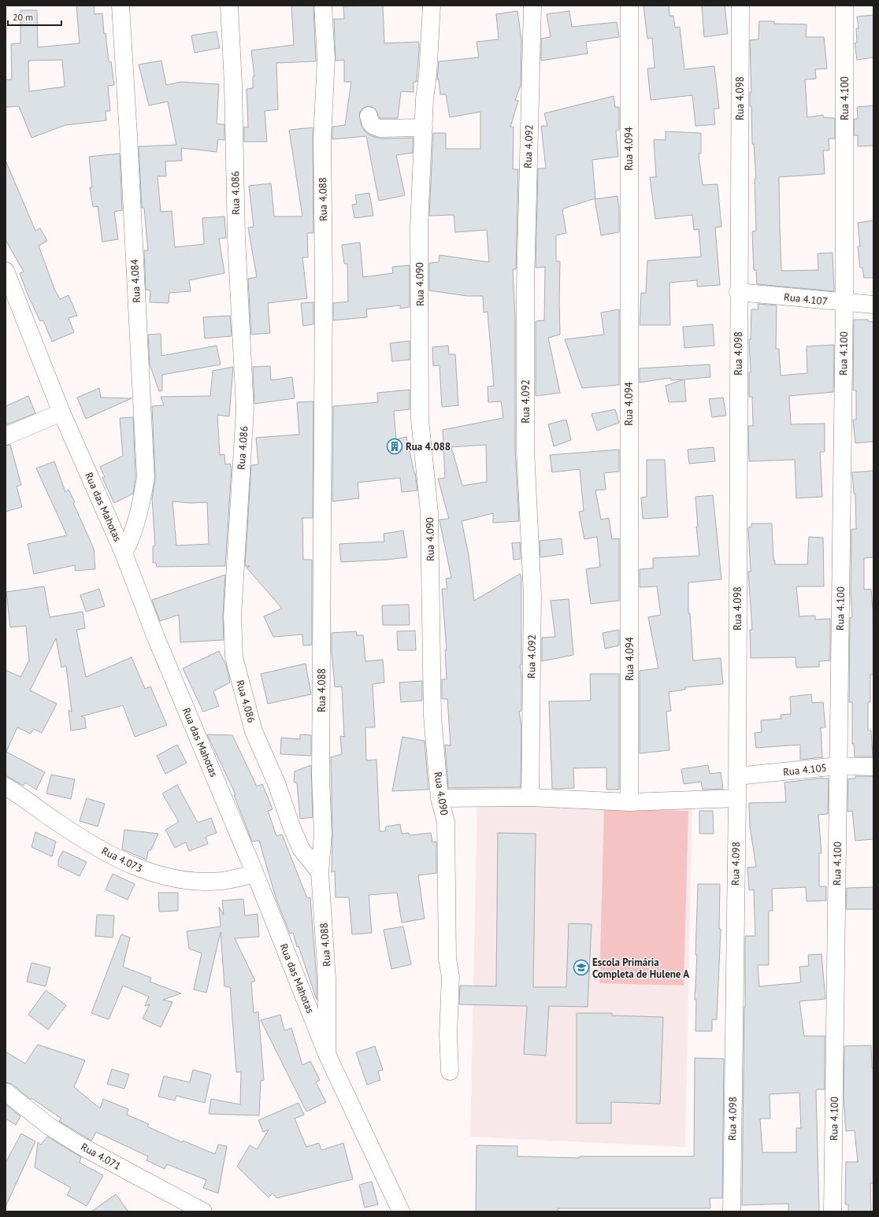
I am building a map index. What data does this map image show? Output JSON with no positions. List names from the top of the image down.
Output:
{
  "streets": {
    "street": [
      "Rua 4.098",
      "Rua 4.100",
      "Rua 4.092",
      "Rua 4.094",
      "Rua 4.086",
      "Rua 4.088",
      "Rua 4.084",
      "Rua 4.090",
      "Rua 4.107",
      "Rua das Mahotas",
      "Rua 4.105",
      "Rua 4.073",
      "Rua 4.071"
    ]
  },
  "crossings": [
    ["Rua 4.098", "Rua 4.107"],
    ["Rua 4.098", "Rua 4.105"],
    ["Rua 4.100", "Rua 4.107"],
    ["Rua 4.100", "Rua 4.105"],
    ["Rua 4.086", "Rua 4.088"],
    ["Rua 4.088", "Rua das Mahotas"],
    ["Rua 4.084", "Rua das Mahotas"],
    ["Rua das Mahotas", "Rua 4.073"]
  ],
  "places": {
    "building": ["Rua 4.088"],
    "school or university": ["Escola Primária Completa de Hulene A"]
  },
  "scale_bar": "20 m"
}
